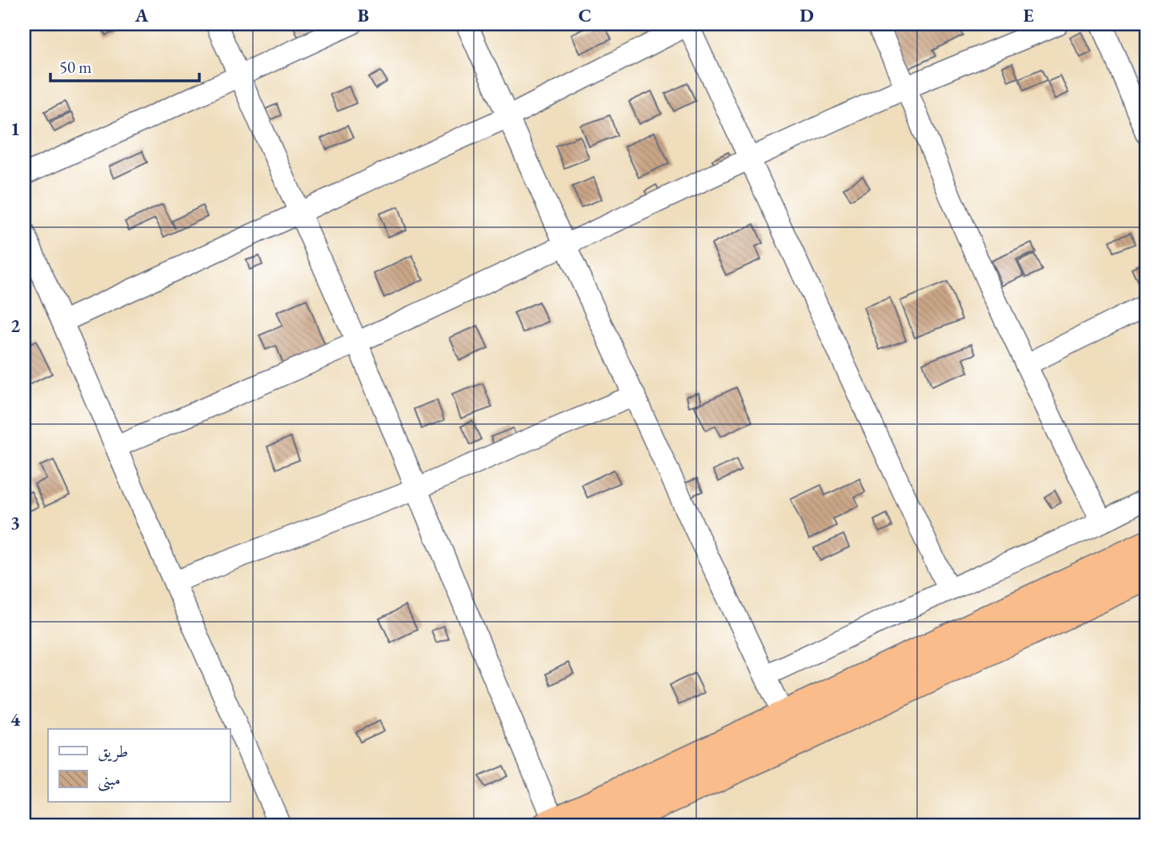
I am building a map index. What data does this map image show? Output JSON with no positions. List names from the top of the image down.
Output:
{
  "legend": ["طريق", "مبنى"],
  "scale_bar": "50 m",
  "grid": {
    "columns": [
      "A",
      "B",
      "C",
      "D",
      "E"
    ],
    "rows": [
      "1",
      "2",
      "3",
      "4"
    ]
  }
}
